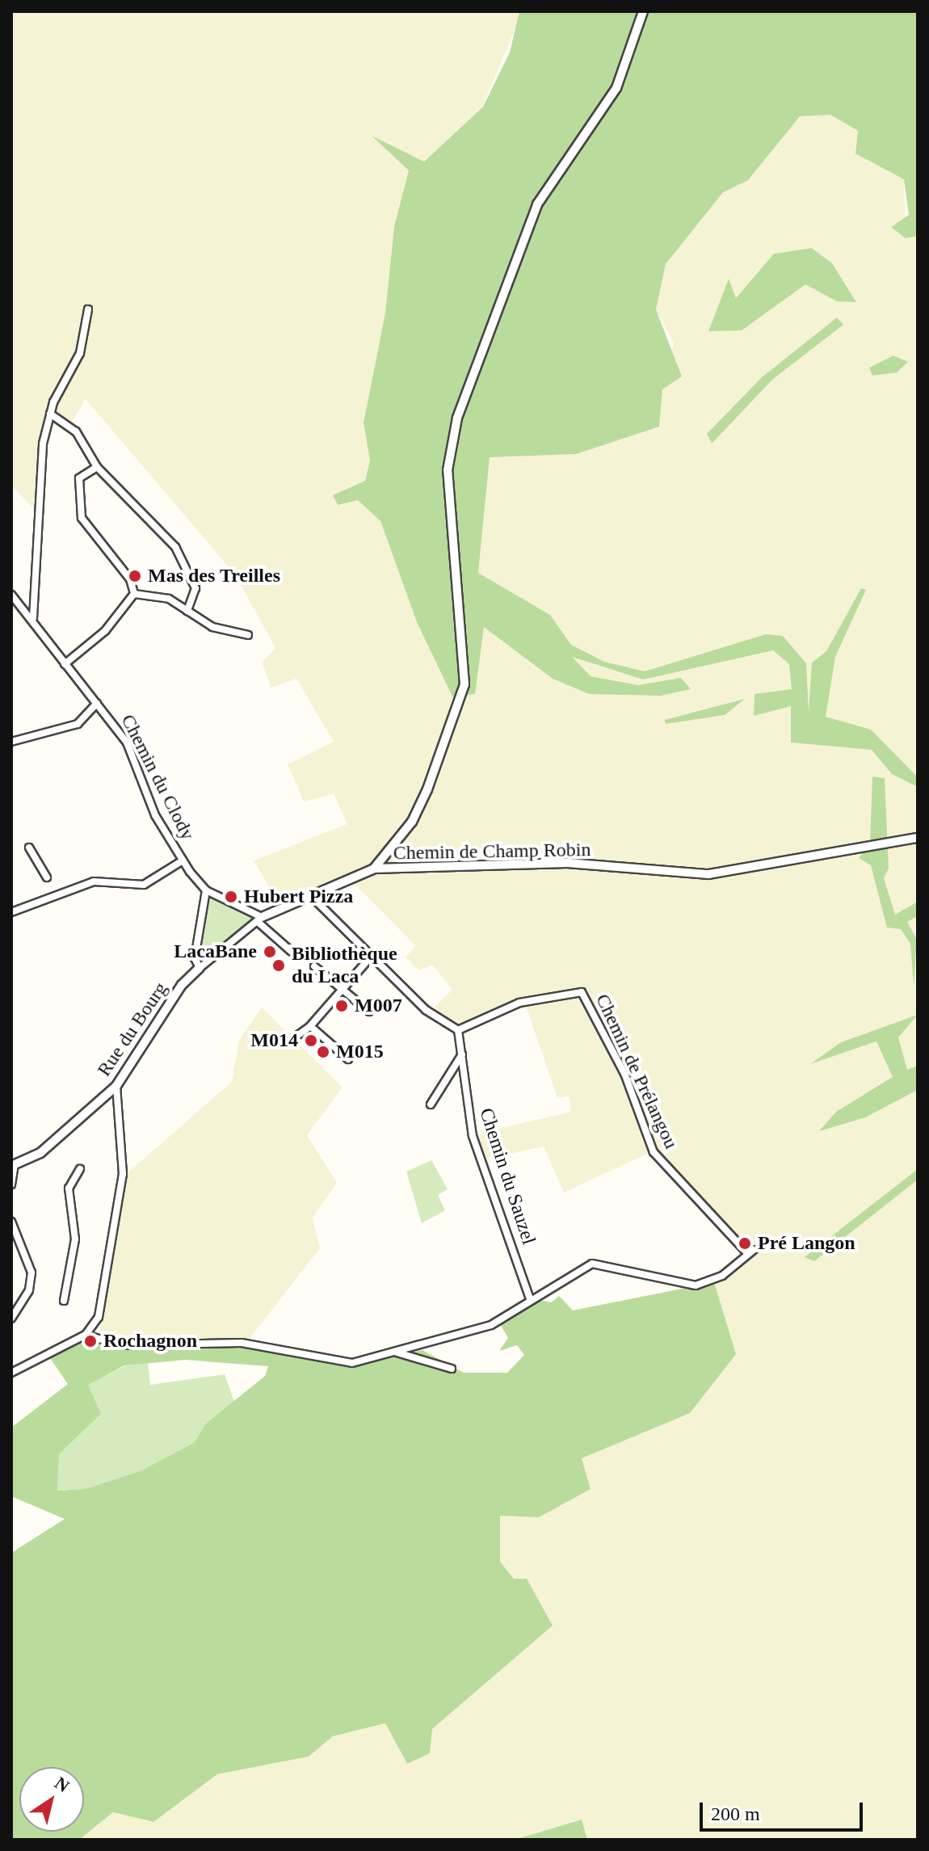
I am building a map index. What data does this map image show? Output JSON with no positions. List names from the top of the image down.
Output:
{
  "streets": {
    "street": [
      "Chemin du Clody",
      "Chemin de Champ Robin",
      "Rue du Bourg",
      "Chemin de Prélangou",
      "Chemin du Sauzel"
    ]
  },
  "crossings": [
    ["Chemin de Prélangou", "Chemin du Sauzel"]
  ],
  "places": [
    "Mas des Treilles",
    "Hubert Pizza",
    "LacaBane",
    "Bibliothèque du Laca",
    "M007",
    "M014",
    "M015",
    "Pré Langon",
    "Rochagnon"
  ],
  "scale_bar": "200 m",
  "north": "top right"
}
